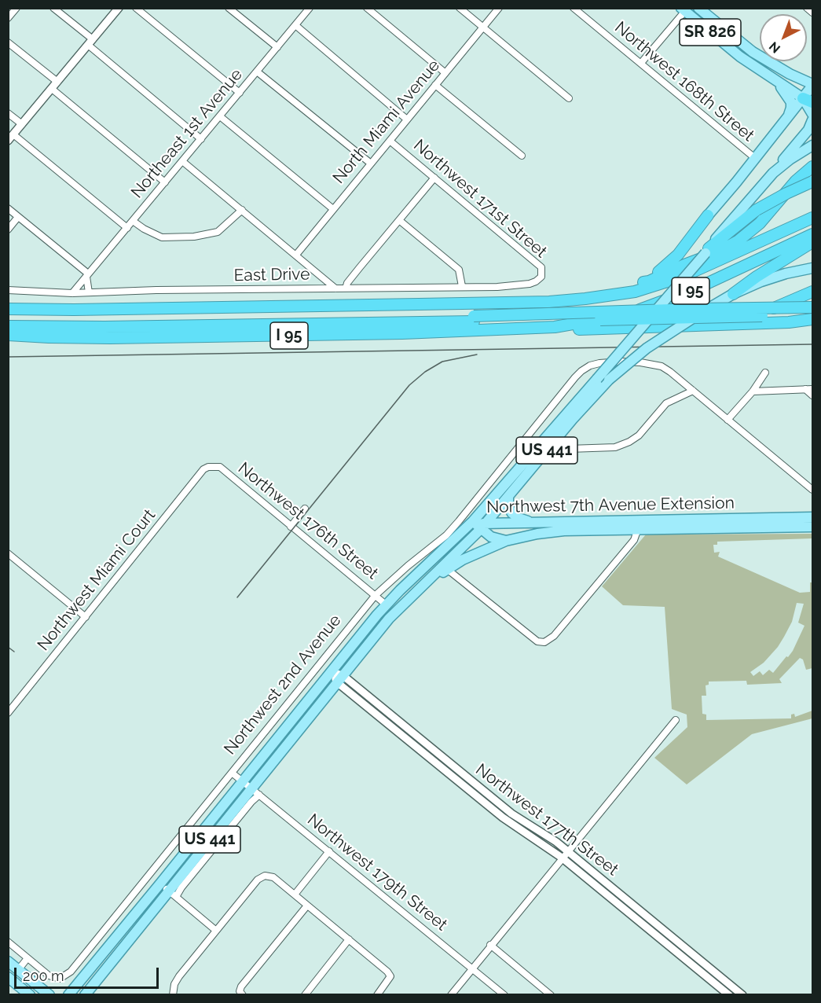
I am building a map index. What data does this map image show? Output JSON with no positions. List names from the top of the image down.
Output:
{
  "streets": {
    "highway": ["I 95"],
    "main road": [
      "SR 826",
      "US 441",
      "Northwest 7th Avenue Extension",
      "Northwest 2nd Avenue"
    ],
    "street": [
      "Northwest 168th Street",
      "North Miami Avenue",
      "Northeast 1st Avenue",
      "Northwest 171st Street",
      "East Drive",
      "Northwest 176th Street",
      "Northwest Miami Court",
      "Northwest 177th Street",
      "Northwest 179th Street"
    ]
  },
  "crossings": [
    ["North Miami Avenue", "Northwest 171st Street"],
    ["Northeast 1st Avenue", "East Drive"],
    ["Northwest 171st Street", "East Drive"],
    ["US 441", "Northwest 7th Avenue Extension"],
    ["US 441", "Northwest 2nd Avenue"],
    ["US 441", "Northwest 177th Street"],
    ["US 441", "Northwest 179th Street"],
    ["Northwest 7th Avenue Extension", "Northwest 2nd Avenue"],
    ["Northwest 176th Street", "Northwest Miami Court"],
    ["Northwest 176th Street", "Northwest 2nd Avenue"],
    ["Northwest 2nd Avenue", "Northwest 177th Street"],
    ["Northwest 2nd Avenue", "Northwest 179th Street"]
  ],
  "scale_bar": "200 m",
  "north": "bottom left"
}
